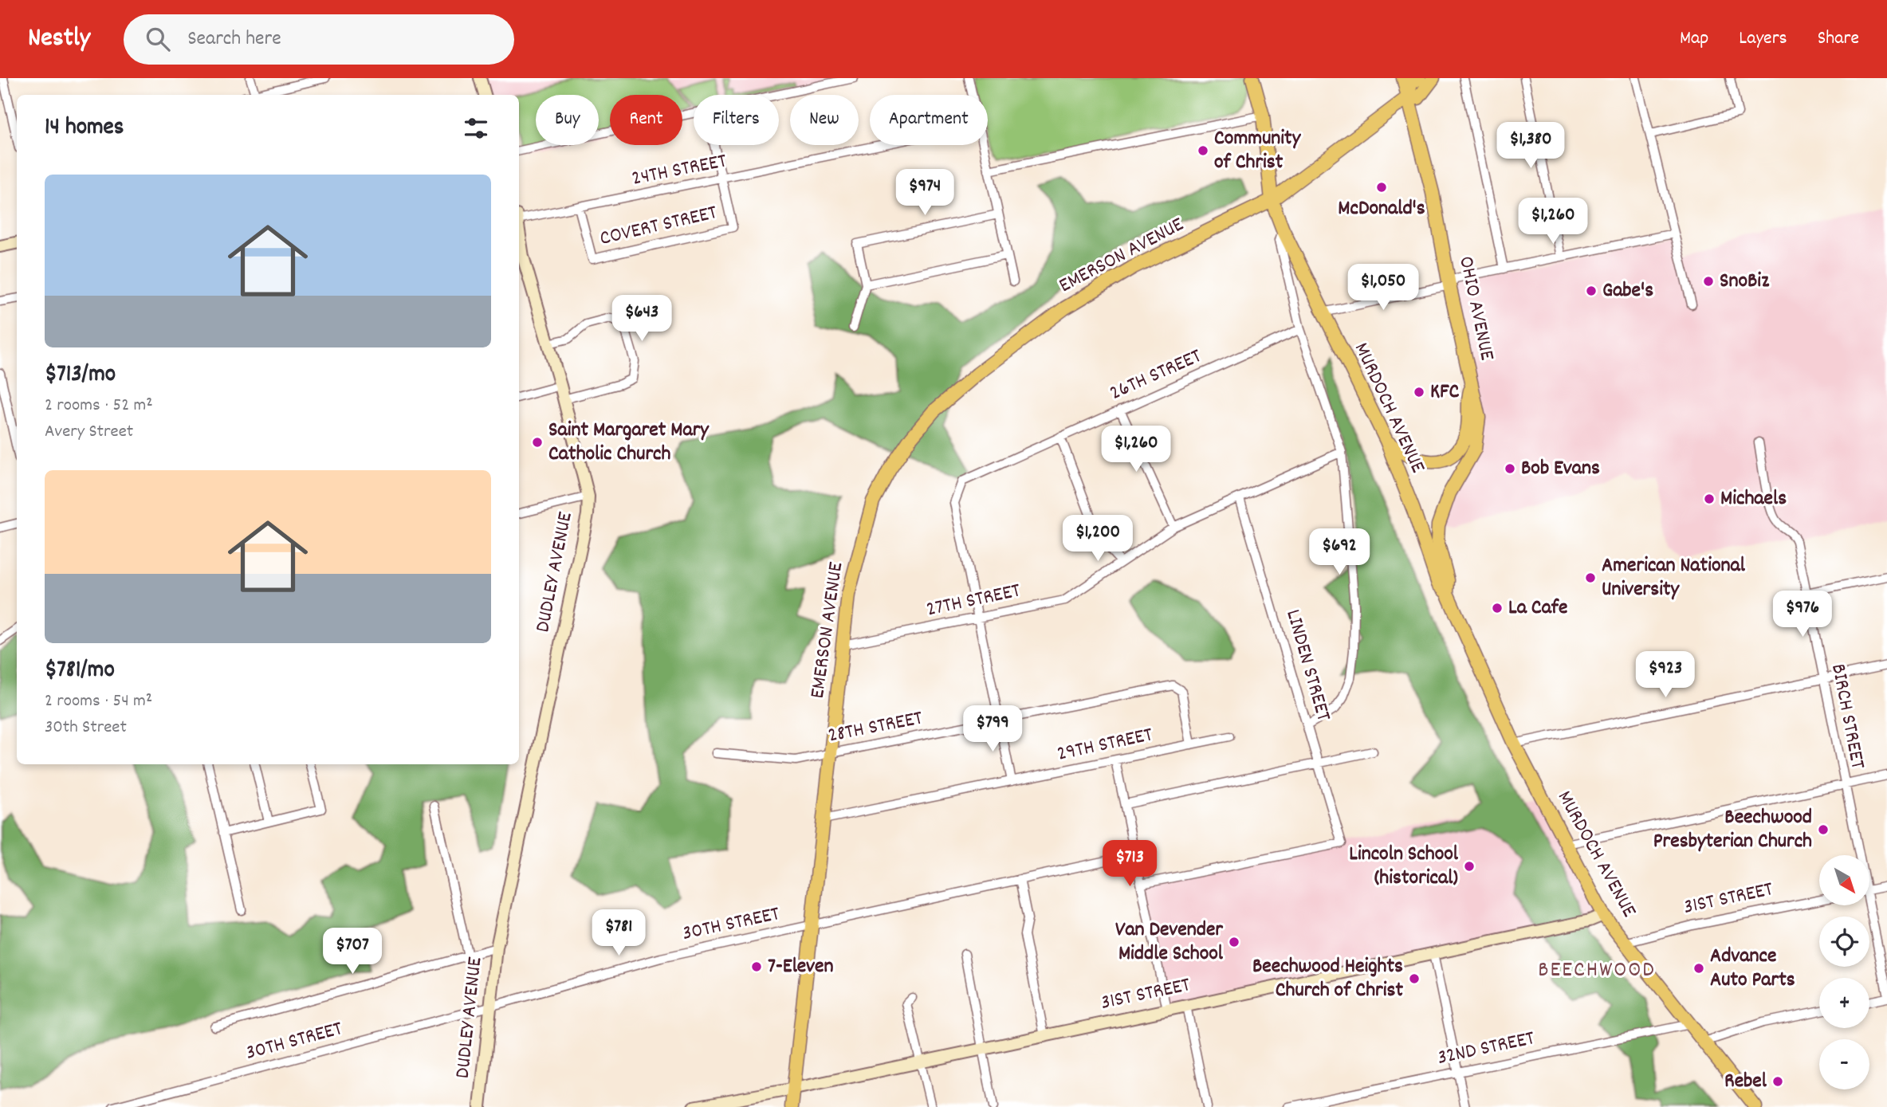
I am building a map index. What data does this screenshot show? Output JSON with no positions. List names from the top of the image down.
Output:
{
  "streets": {
    "main road": ["EMERSON AVENUE", "OHIO AVENUE", "MURDOCH AVENUE"],
    "street": [
      "24TH STREET",
      "COVERT STREET",
      "26TH STREET",
      "DUDLEY AVENUE",
      "27TH STREET",
      "LINDEN STREET",
      "BIRCH STREET",
      "28TH STREET",
      "29TH STREET",
      "31ST STREET",
      "30TH STREET",
      "32ND STREET"
    ]
  },
  "crossings": [
    ["24TH STREET", "COVERT STREET"],
    ["EMERSON AVENUE", "OHIO AVENUE"],
    ["EMERSON AVENUE", "MURDOCH AVENUE"],
    ["EMERSON AVENUE", "27TH STREET"],
    ["EMERSON AVENUE", "28TH STREET"],
    ["EMERSON AVENUE", "29TH STREET"],
    ["EMERSON AVENUE", "31ST STREET"],
    ["EMERSON AVENUE", "30TH STREET"],
    ["OHIO AVENUE", "MURDOCH AVENUE"],
    ["26TH STREET", "27TH STREET"],
    ["MURDOCH AVENUE", "31ST STREET"],
    ["MURDOCH AVENUE", "32ND STREET"],
    ["DUDLEY AVENUE", "30TH STREET"],
    ["27TH STREET", "LINDEN STREET"],
    ["28TH STREET", "29TH STREET"]
  ],
  "districts": ["BEECHWOOD"],
  "places": [
    "Community of Christ",
    "McDonald's",
    "SnoBiz",
    "Gabe's",
    "KFC",
    "Saint Margaret Mary Catholic Church",
    "Bob Evans",
    "Michaels",
    "American National University",
    "La Cafe",
    "Beechwood Presbyterian Church",
    "Lincoln School (historical)",
    "Van Devender Middle School",
    "7-Eleven",
    "Advance Auto Parts",
    "Beechwood Heights Church of Christ",
    "Rebel"
  ],
  "north": "bottom right",
  "page": {
    "header": "Nestly",
    "search": "Search here",
    "nav": ["Map", "Layers", "Share"],
    "chip": [
      "Buy",
      "Rent",
      "Filters",
      "New",
      "Apartment"
    ],
    "heading": "14 homes",
    "price": [
      "$1,380",
      "$974",
      "$1,260",
      "$1,050",
      "$643",
      "$1,260",
      "$1,200",
      "$692",
      "$976",
      "$923",
      "$799",
      "$713",
      "$781",
      "$707"
    ],
    "list": [
      {
        "name": "$713/mo",
        "note": "2 rooms · 52 m² · Avery Street"
      },
      {
        "name": "$781/mo",
        "note": "2 rooms · 54 m² · 30th Street"
      }
    ],
    "map_buttons": ["+", "−"]
  }
}
